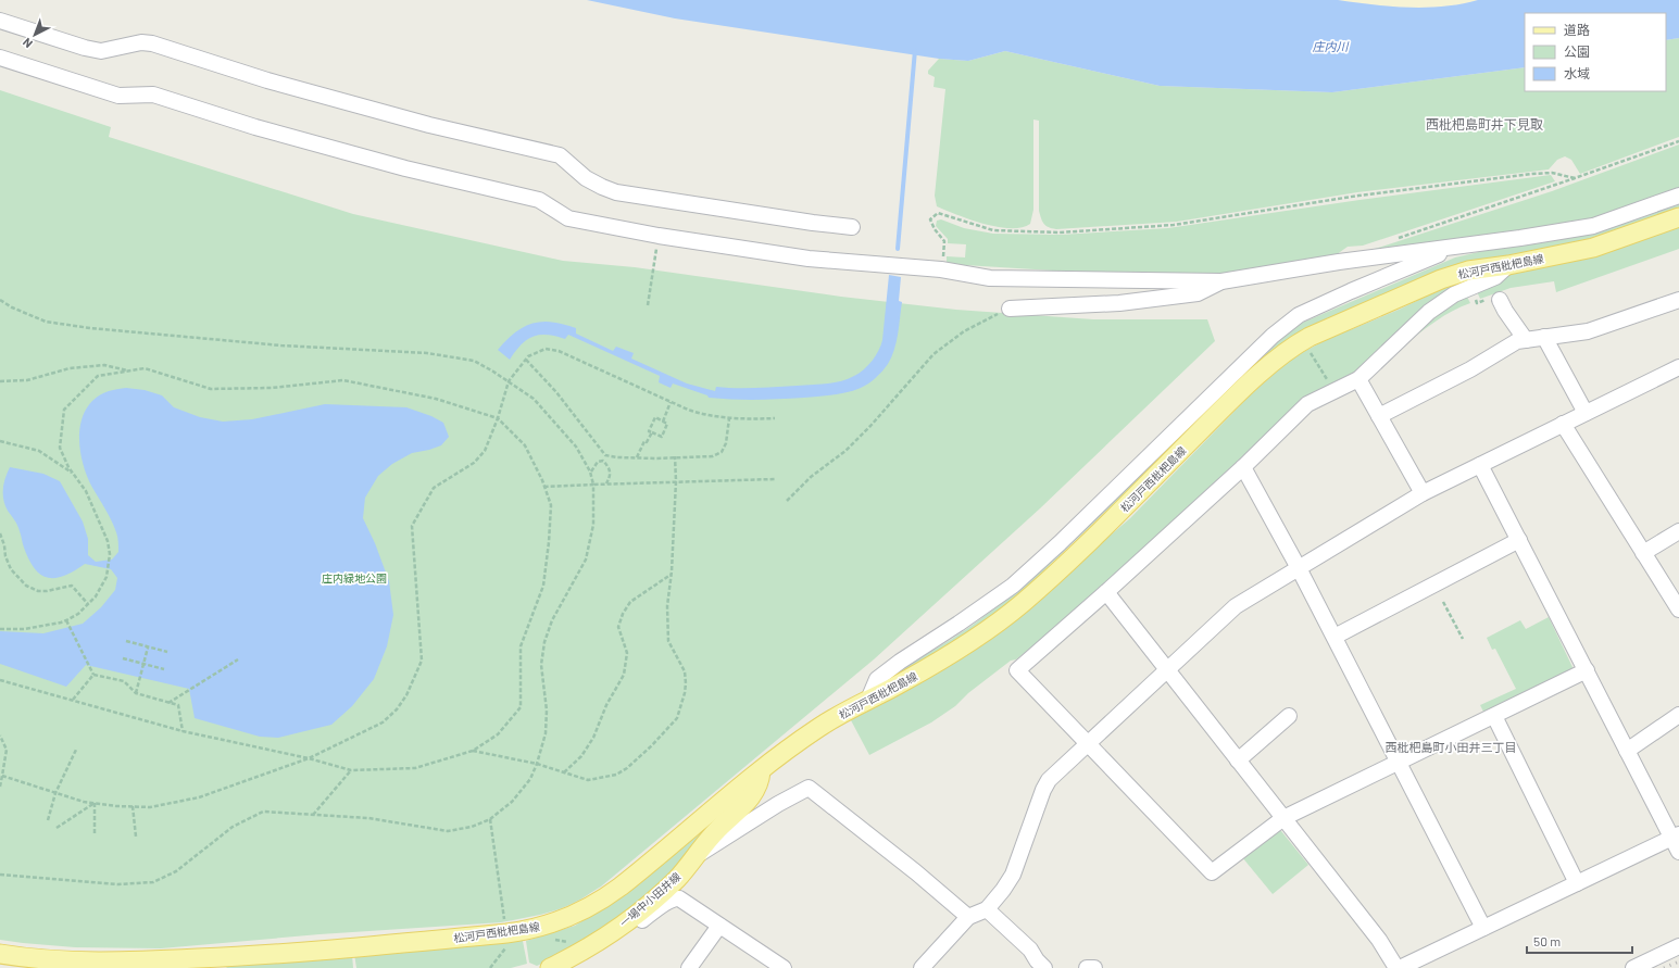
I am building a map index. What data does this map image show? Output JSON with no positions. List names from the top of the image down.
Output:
{
  "streets": {
    "main road": ["松河戸西枇杷島線", "一場中小田井線"]
  },
  "crossings": [
    ["松河戸西枇杷島線", "一場中小田井線"]
  ],
  "districts": ["西枇杷島町井下見取", "西枇杷島町小田井三丁目"],
  "water": ["庄内川"],
  "parks": ["庄内緑地公園"],
  "legend": ["道路", "公園", "水域"],
  "scale_bar": "50 m",
  "north": "bottom left"
}
